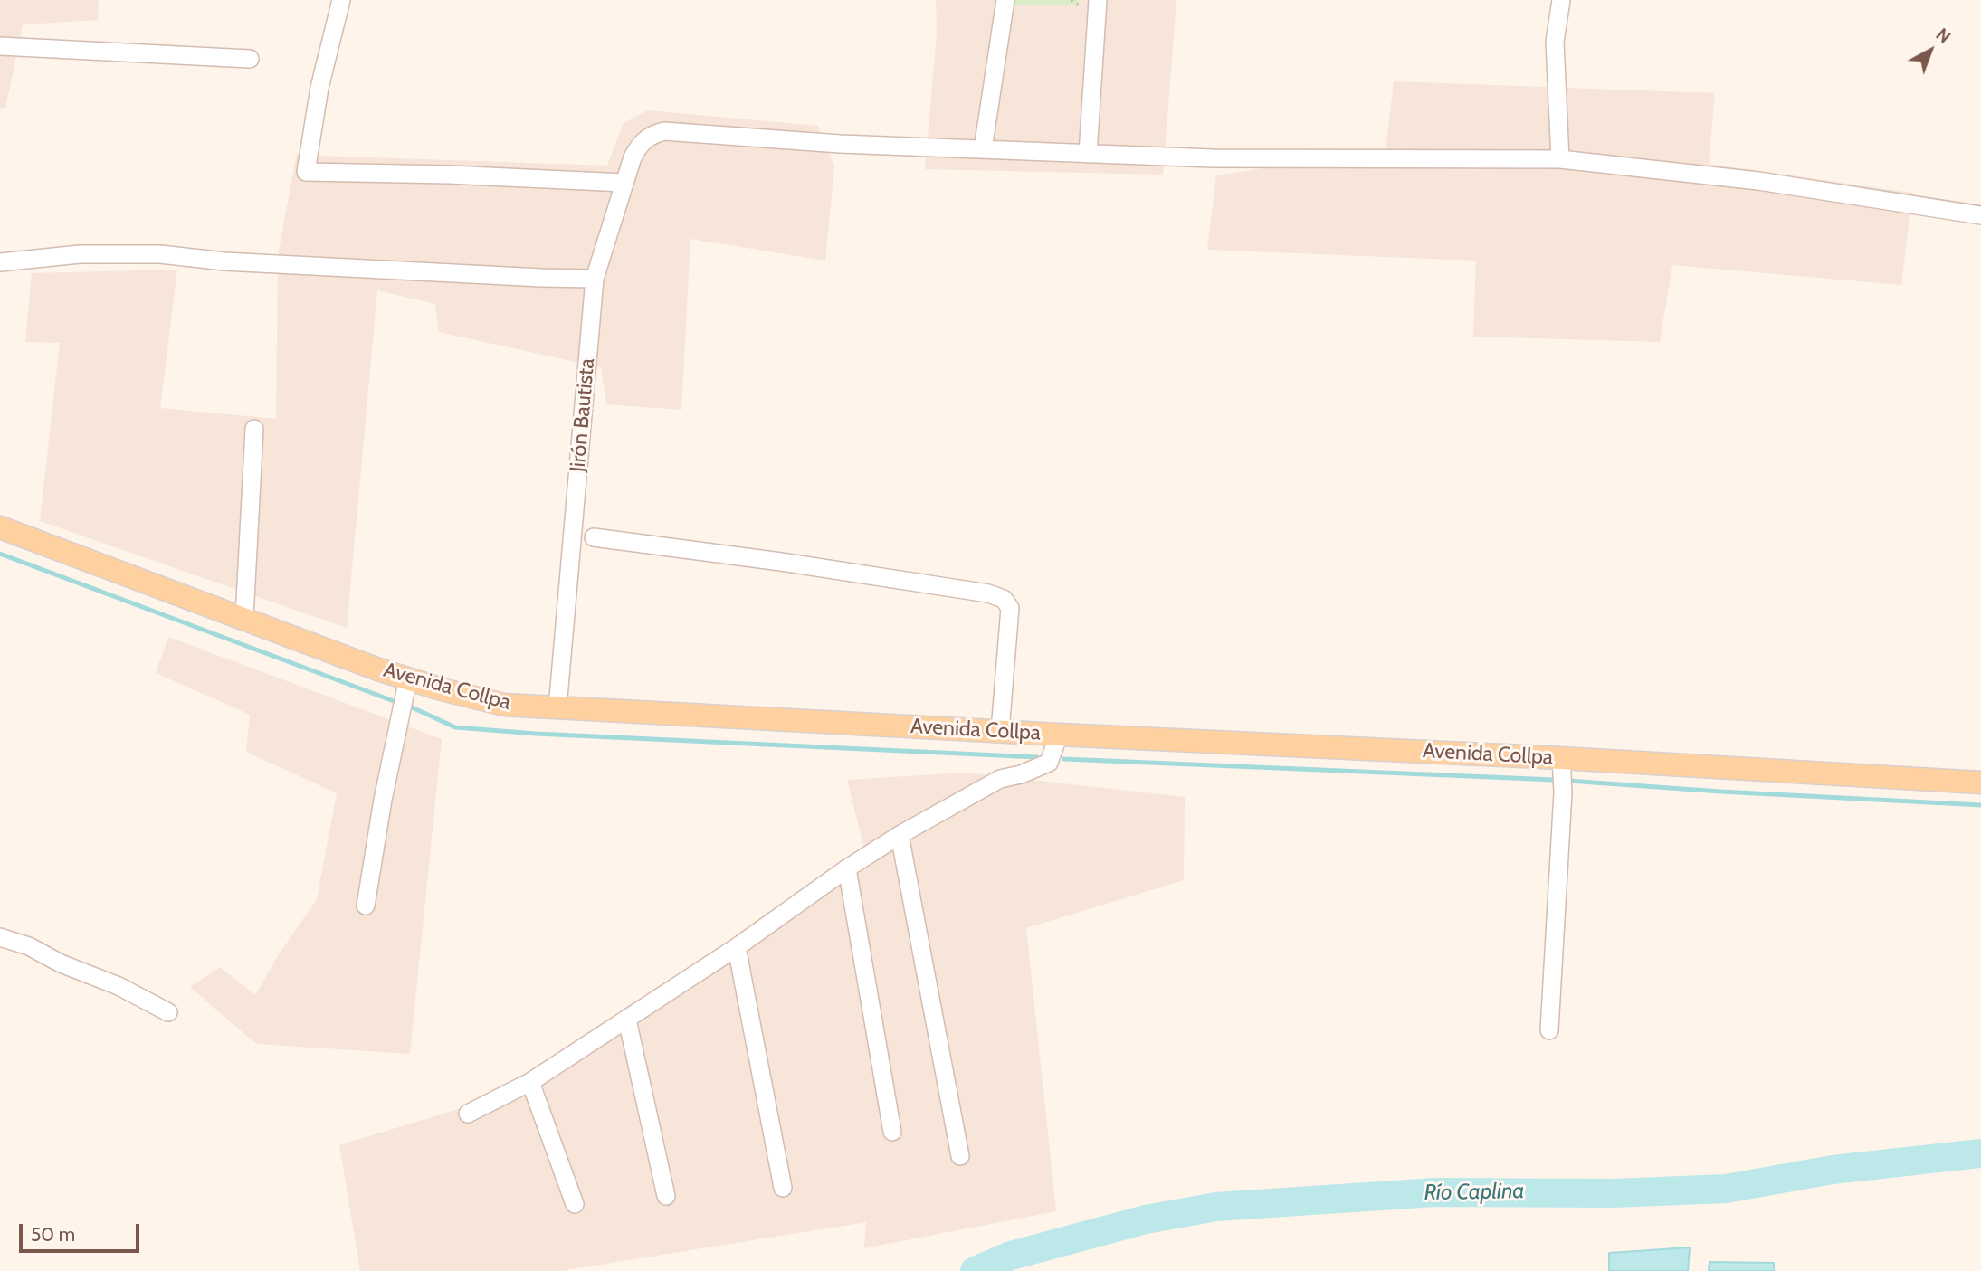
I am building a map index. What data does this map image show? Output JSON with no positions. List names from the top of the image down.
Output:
{
  "streets": {
    "main road": ["Avenida Collpa"],
    "street": ["Jirón Bautista"]
  },
  "crossings": [
    ["Jirón Bautista", "Avenida Collpa"]
  ],
  "water": ["Río Caplina"],
  "scale_bar": "50 m",
  "north": "top right"
}
